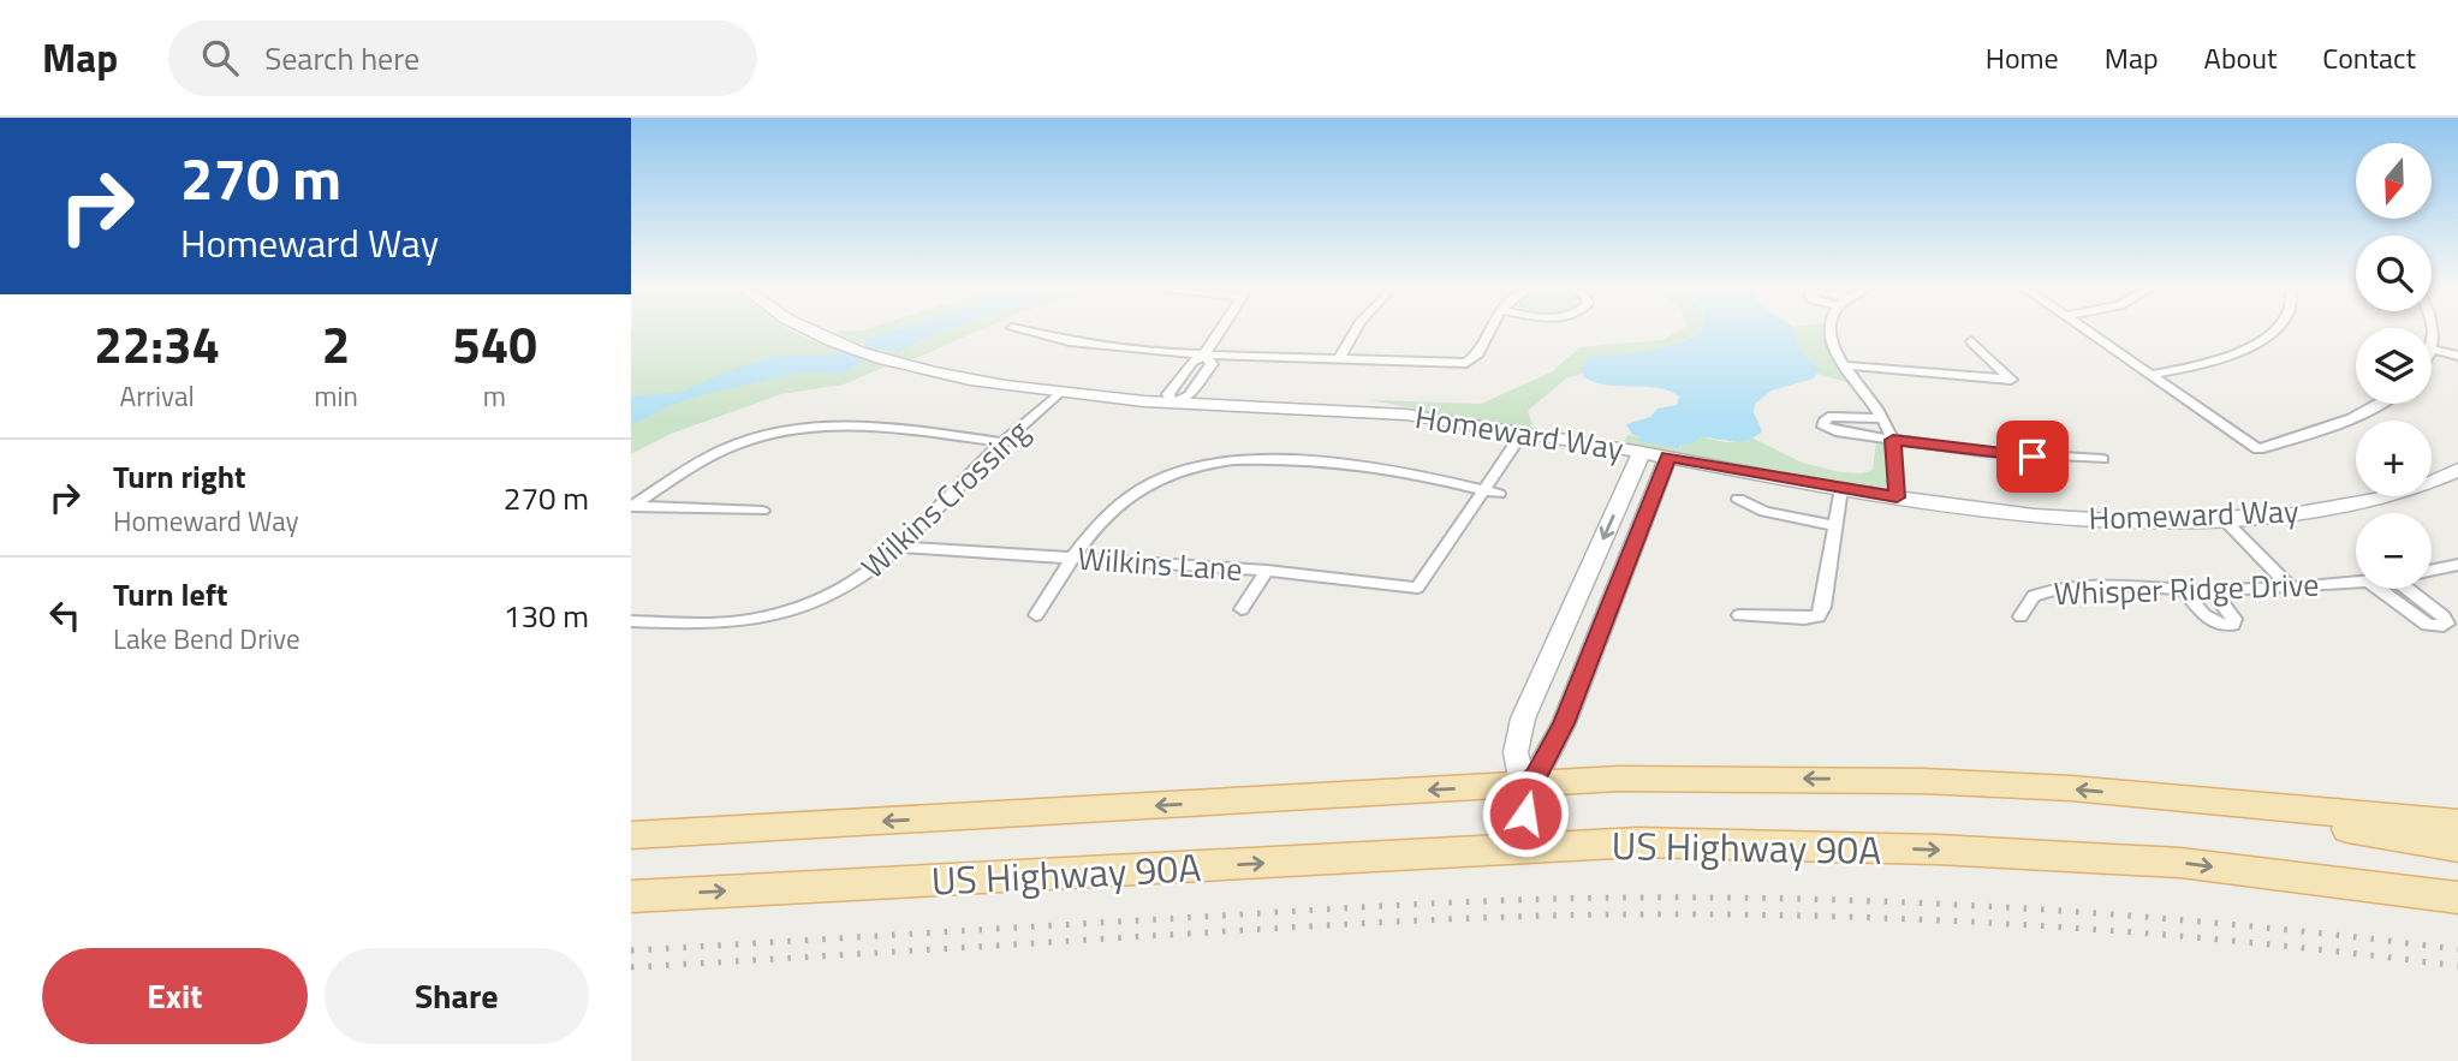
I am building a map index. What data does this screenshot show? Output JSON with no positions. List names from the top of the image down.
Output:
{
  "streets": {
    "main road": ["US Highway 90A"],
    "street": [
      "Homeward Way",
      "Wilkins Crossing",
      "Wilkins Lane",
      "Whisper Ridge Drive"
    ]
  },
  "crossings": [
    ["Homeward Way", "Wilkins Crossing"],
    ["Wilkins Crossing", "Wilkins Lane"]
  ],
  "north": "bottom",
  "page": {
    "header": "Map",
    "search": "Search here",
    "nav": [
      "Home",
      "Map",
      "About",
      "Contact"
    ],
    "turn": ["270 m", "Homeward Way"],
    "map_buttons": ["+", "−"],
    "eta": [
      "22:34",
      "Arrival",
      "2",
      "min",
      "540",
      "m"
    ],
    "list": [
      {
        "name": "Turn right",
        "note": "Homeward Way",
        "value": "270 m"
      },
      {
        "name": "Turn left",
        "note": "Lake Bend Drive",
        "value": "130 m"
      }
    ],
    "buttons": ["Exit", "Share"]
  }
}
